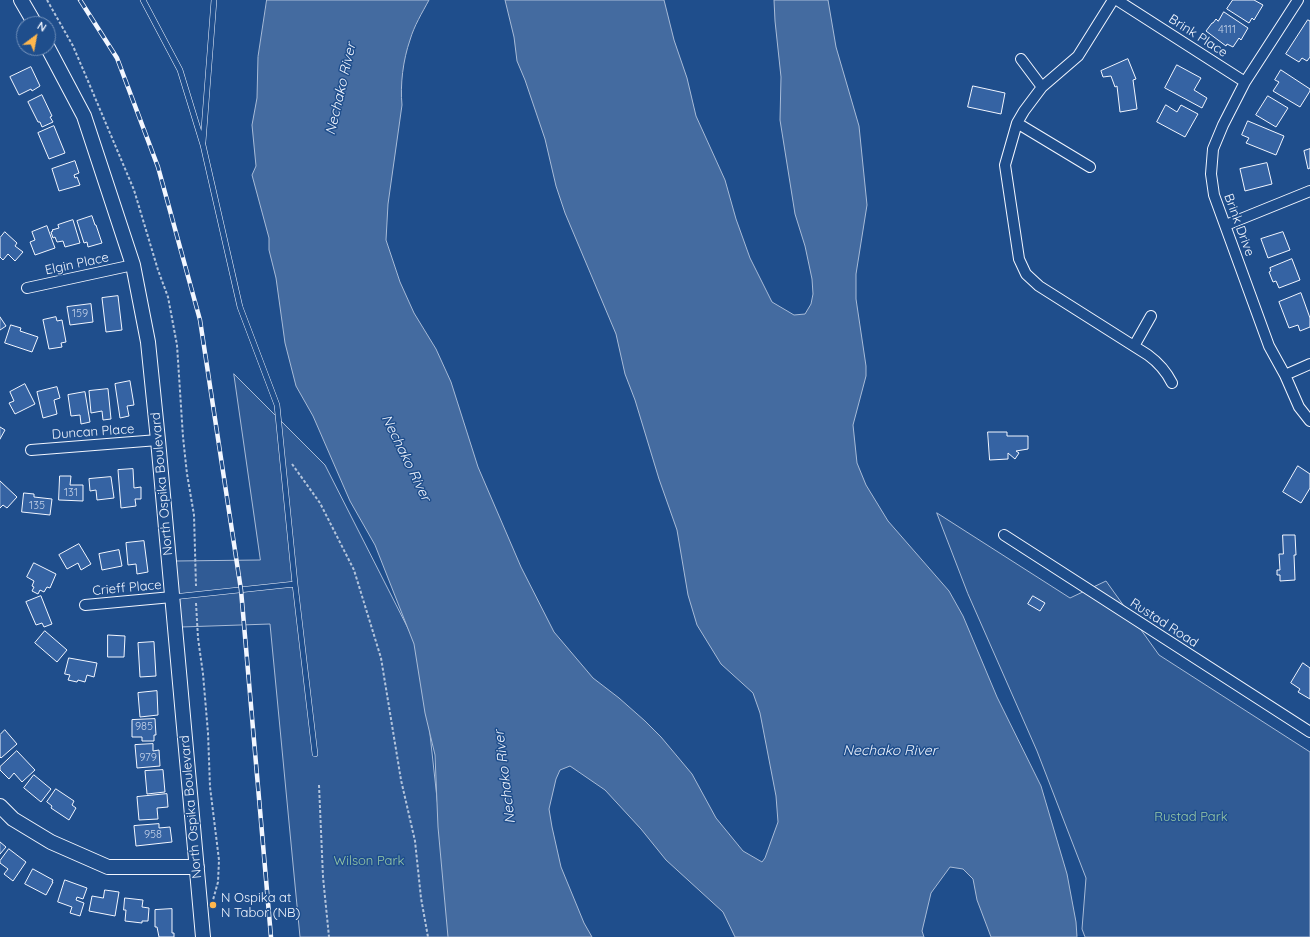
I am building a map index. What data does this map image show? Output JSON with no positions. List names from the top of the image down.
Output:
{
  "streets": {
    "street": [
      "Brink Place",
      "Brink Drive",
      "Elgin Place",
      "Duncan Place",
      "North Ospika Boulevard",
      "Crieff Place",
      "Rustad Road"
    ]
  },
  "crossings": [
    ["Brink Place", "Brink Drive"],
    ["Elgin Place", "North Ospika Boulevard"],
    ["Duncan Place", "North Ospika Boulevard"],
    ["North Ospika Boulevard", "Crieff Place"]
  ],
  "water": ["Nechako River"],
  "parks": ["Rustad Park", "Wilson Park"],
  "places": ["N Ospika at N Tabor (NB)"],
  "house_numbers": [
    "4111",
    "159",
    "131",
    "135",
    "985",
    "979",
    "958"
  ],
  "north": "top right"
}
